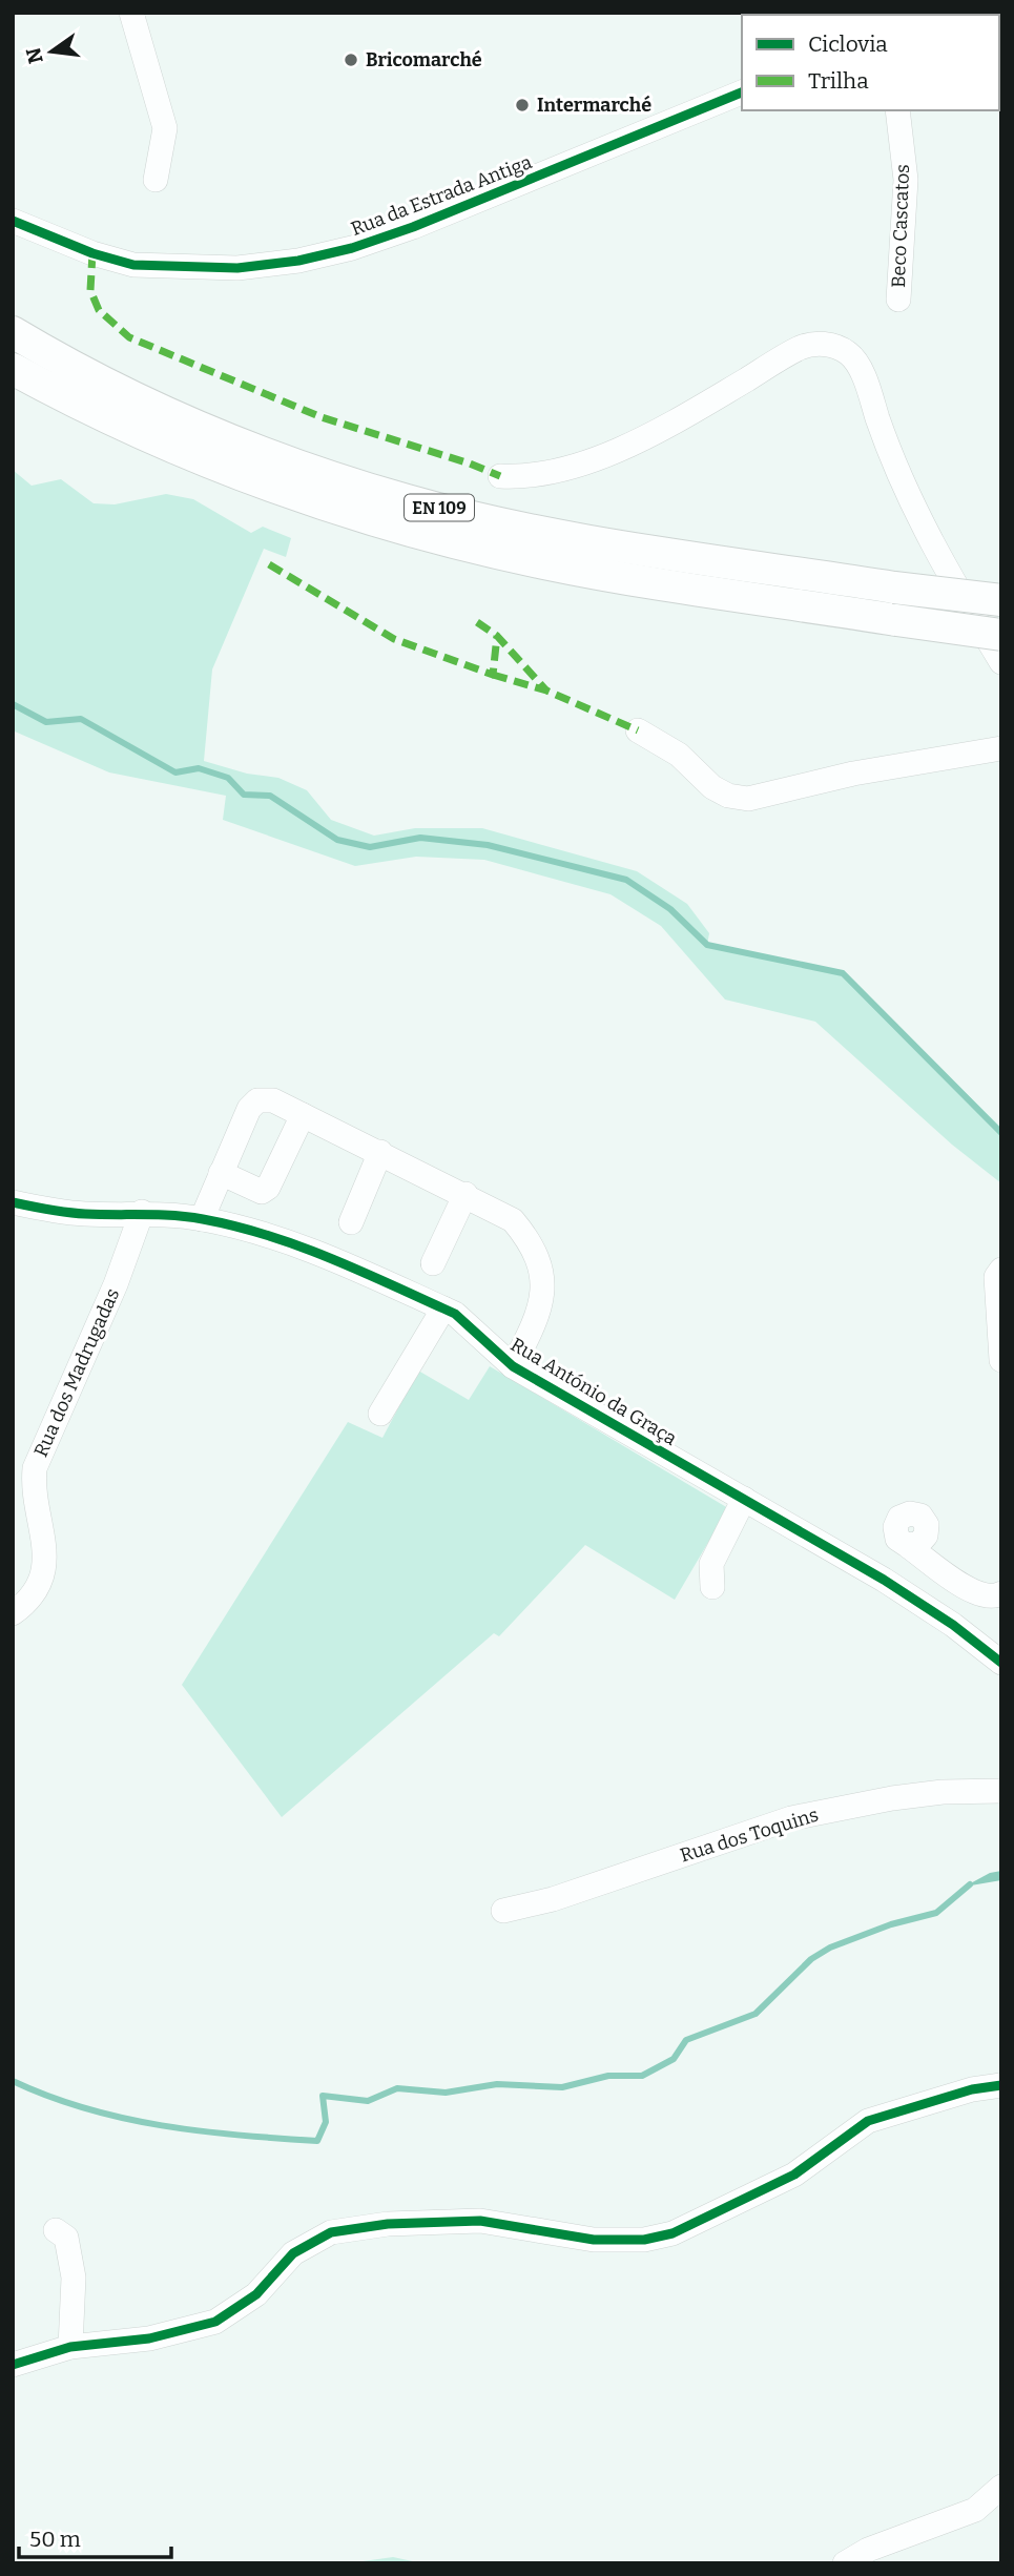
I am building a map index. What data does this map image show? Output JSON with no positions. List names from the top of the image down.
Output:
{
  "streets": {
    "main road": ["EN 109"],
    "street": [
      "Rua da Estrada Antiga",
      "Beco Cascatos",
      "Rua dos Madrugadas",
      "Rua António da Graça",
      "Rua dos Toquins"
    ]
  },
  "crossings": [
    ["Rua dos Madrugadas", "Rua António da Graça"]
  ],
  "places": ["Bricomarché", "Intermarché"],
  "legend": ["Ciclovia", "Trilha"],
  "scale_bar": "50 m",
  "north": "left"
}
